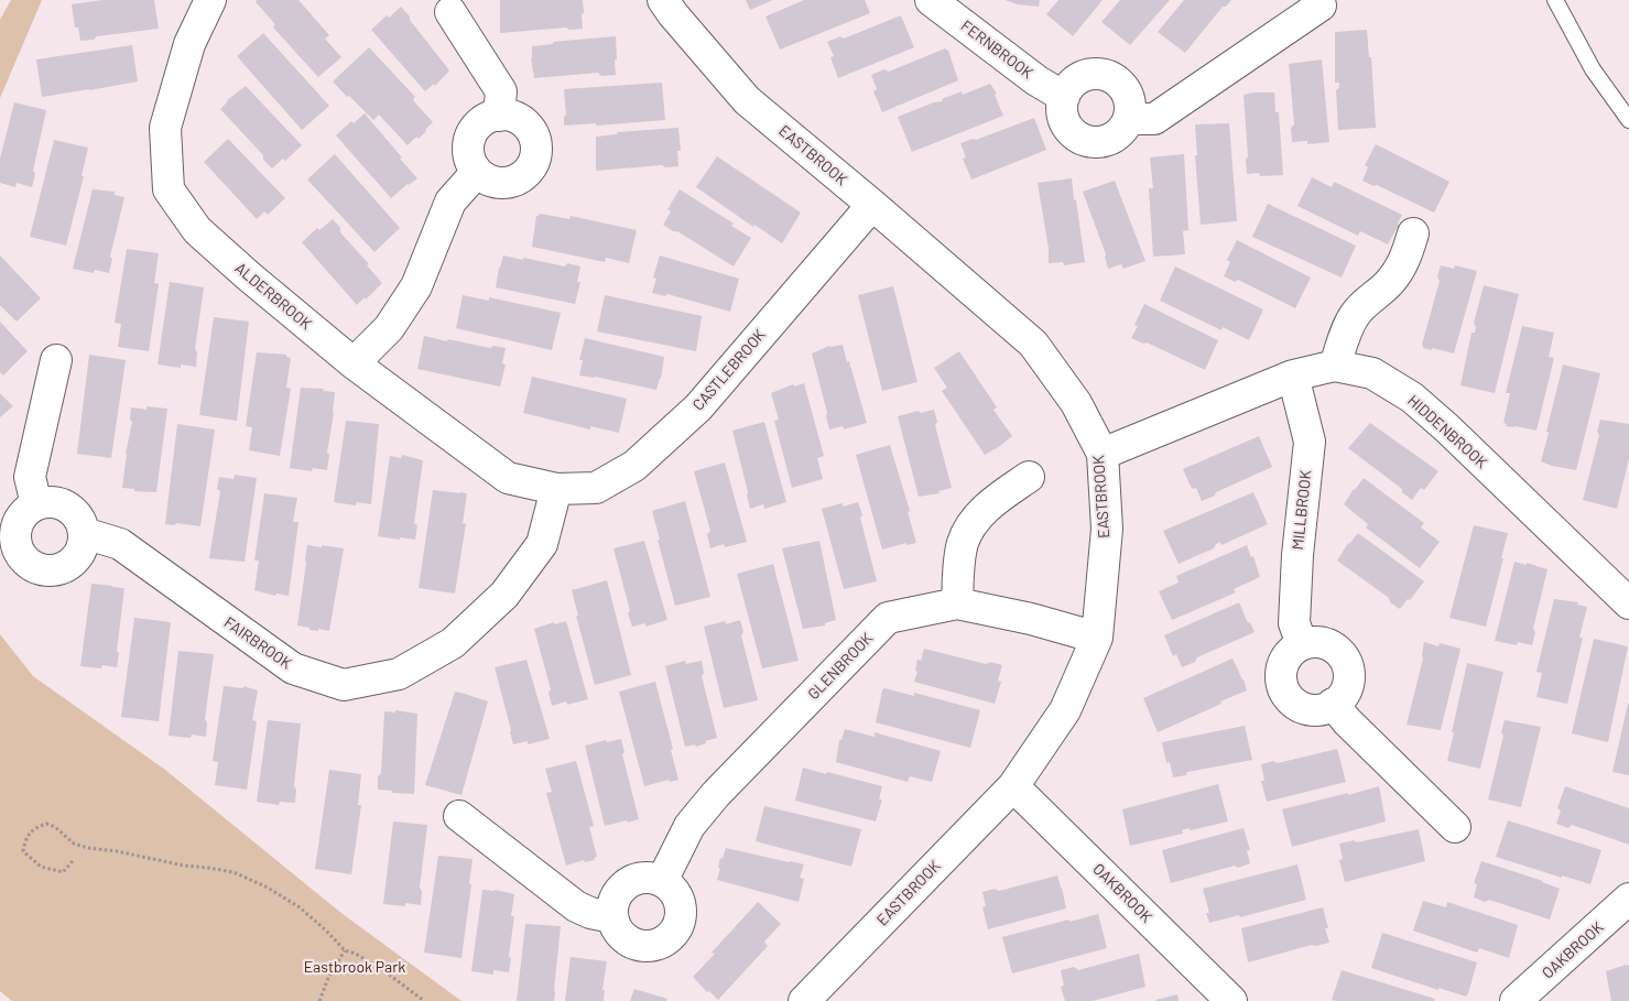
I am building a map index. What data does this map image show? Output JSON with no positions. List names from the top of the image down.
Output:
{
  "streets": {
    "street": [
      "FERNBROOK",
      "EASTBROOK",
      "ALDERBROOK",
      "CASTLEBROOK",
      "HIDDENBROOK",
      "MILLBROOK",
      "FAIRBROOK",
      "GLENBROOK",
      "OAKBROOK"
    ]
  },
  "crossings": [
    ["EASTBROOK", "CASTLEBROOK"],
    ["EASTBROOK", "HIDDENBROOK"],
    ["EASTBROOK", "GLENBROOK"],
    ["EASTBROOK", "OAKBROOK"],
    ["ALDERBROOK", "CASTLEBROOK"],
    ["ALDERBROOK", "FAIRBROOK"],
    ["CASTLEBROOK", "FAIRBROOK"],
    ["HIDDENBROOK", "MILLBROOK"]
  ],
  "parks": ["Eastbrook Park"]
}
